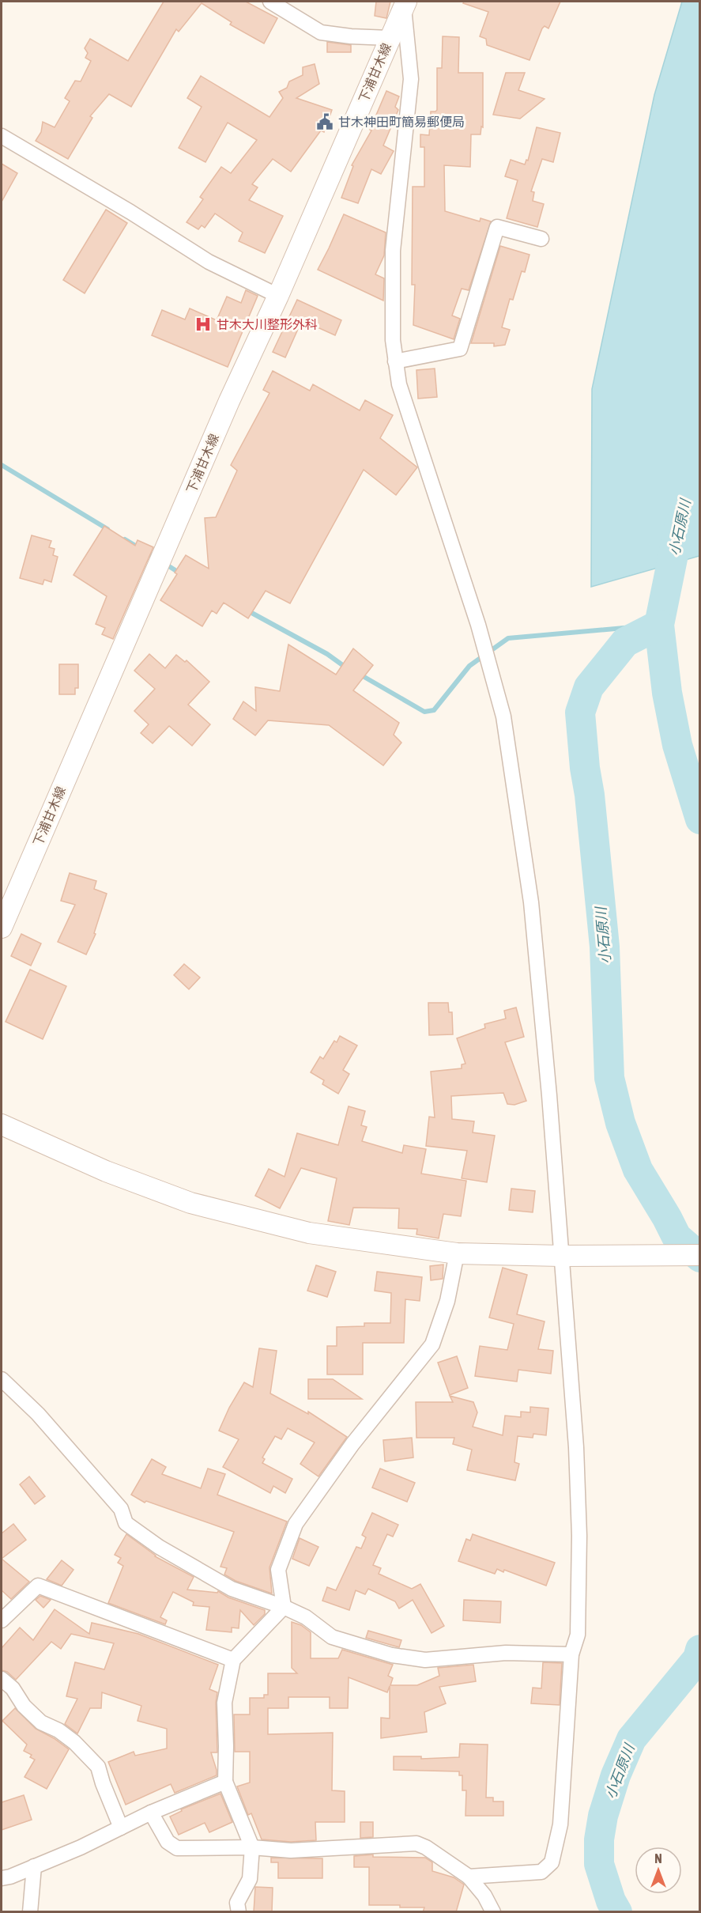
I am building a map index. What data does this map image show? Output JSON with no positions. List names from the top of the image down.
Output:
{
  "streets": {
    "main road": ["下浦甘木線"]
  },
  "water": ["小石原川"],
  "places": {
    "public building": ["甘木神田町簡易郵便局"],
    "hospital": ["甘木大川整形外科"]
  },
  "north": "top"
}
